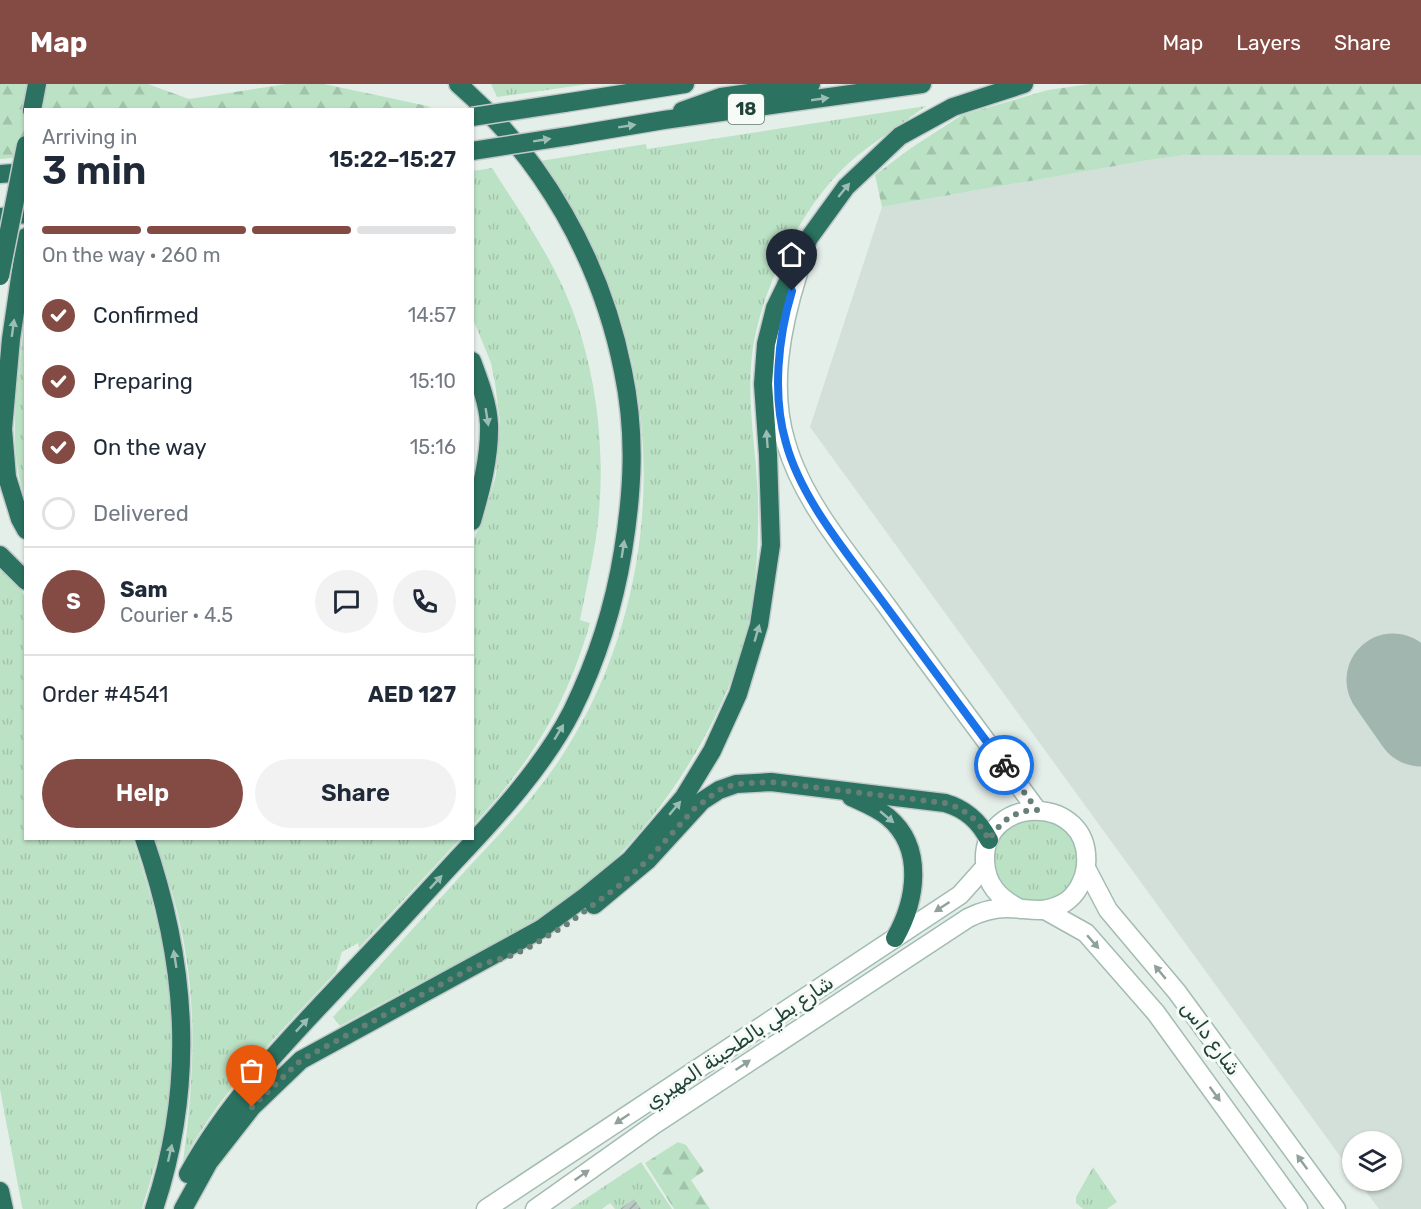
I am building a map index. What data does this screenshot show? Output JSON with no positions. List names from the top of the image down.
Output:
{
  "streets": {
    "highway": ["18"],
    "street": ["شارع داس", "شارع بطي بالطحينة المهيري"]
  },
  "crossings": [
    ["شارع داس", "شارع بطي بالطحينة المهيري"]
  ],
  "page": {
    "header": "Map",
    "nav": ["Map", "Layers", "Share"],
    "heading": ["3 min", "Arriving in", "15:22–15:27"],
    "panel": [
      "Sam",
      "Courier · 4.5",
      "Order #4541",
      "AED 127"
    ],
    "bar": "On the way · 260 m",
    "list": [
      ["Confirmed", "14:57"],
      ["Preparing", "15:10"],
      ["On the way", "15:16"],
      "Delivered"
    ],
    "round": "S",
    "buttons": ["Help", "Share"]
  }
}
